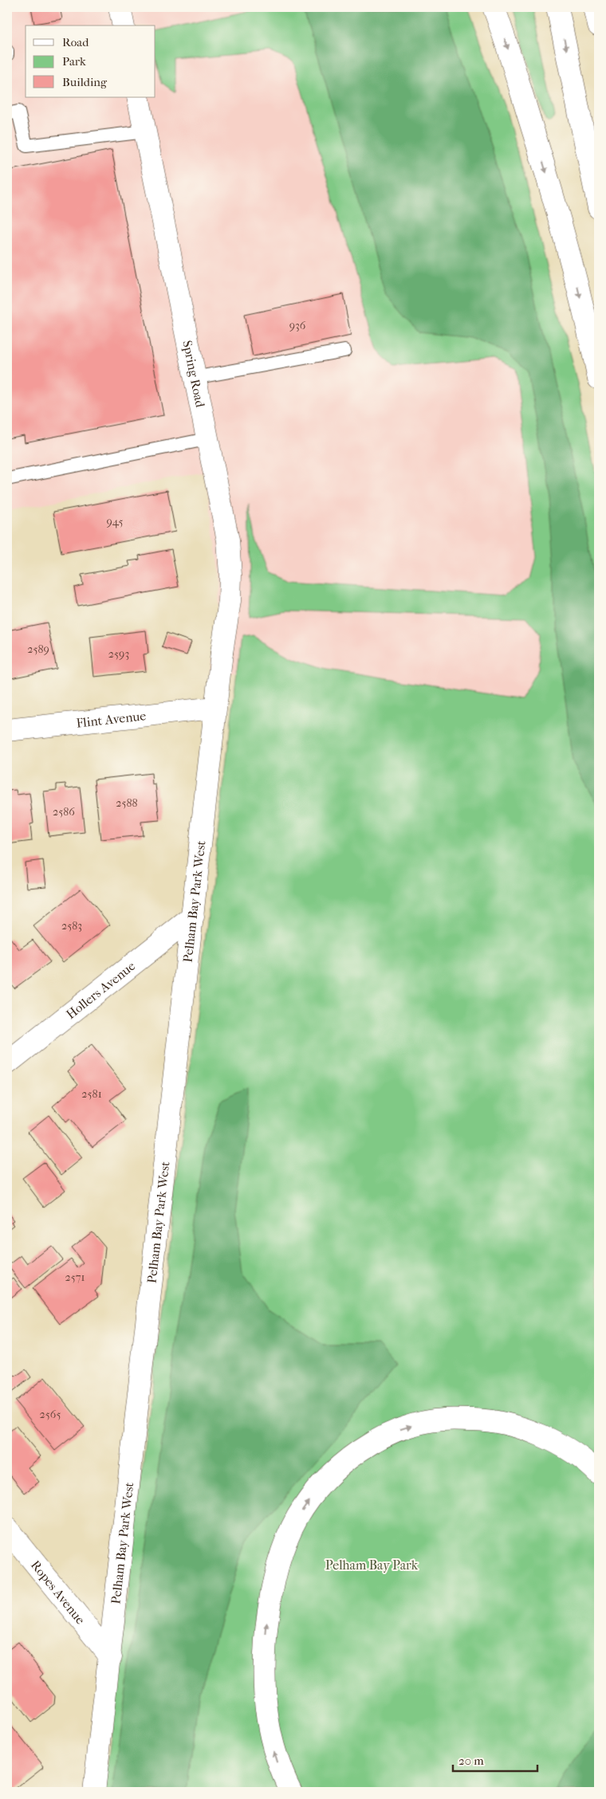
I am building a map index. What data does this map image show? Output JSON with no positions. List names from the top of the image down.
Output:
{
  "streets": {
    "main road": [
      "Spring Road",
      "Flint Avenue",
      "Pelham Bay Park West",
      "Hollers Avenue",
      "Ropes Avenue"
    ]
  },
  "crossings": [
    ["Spring Road", "Pelham Bay Park West"],
    ["Flint Avenue", "Pelham Bay Park West"],
    ["Pelham Bay Park West", "Hollers Avenue"],
    ["Pelham Bay Park West", "Ropes Avenue"]
  ],
  "parks": ["Pelham Bay Park"],
  "house_numbers": [
    "936",
    "945",
    "2589",
    "2593",
    "2588",
    "2586",
    "2583",
    "2581",
    "2571",
    "2565"
  ],
  "legend": ["Road", "Park", "Building"],
  "scale_bar": "20 m"
}
